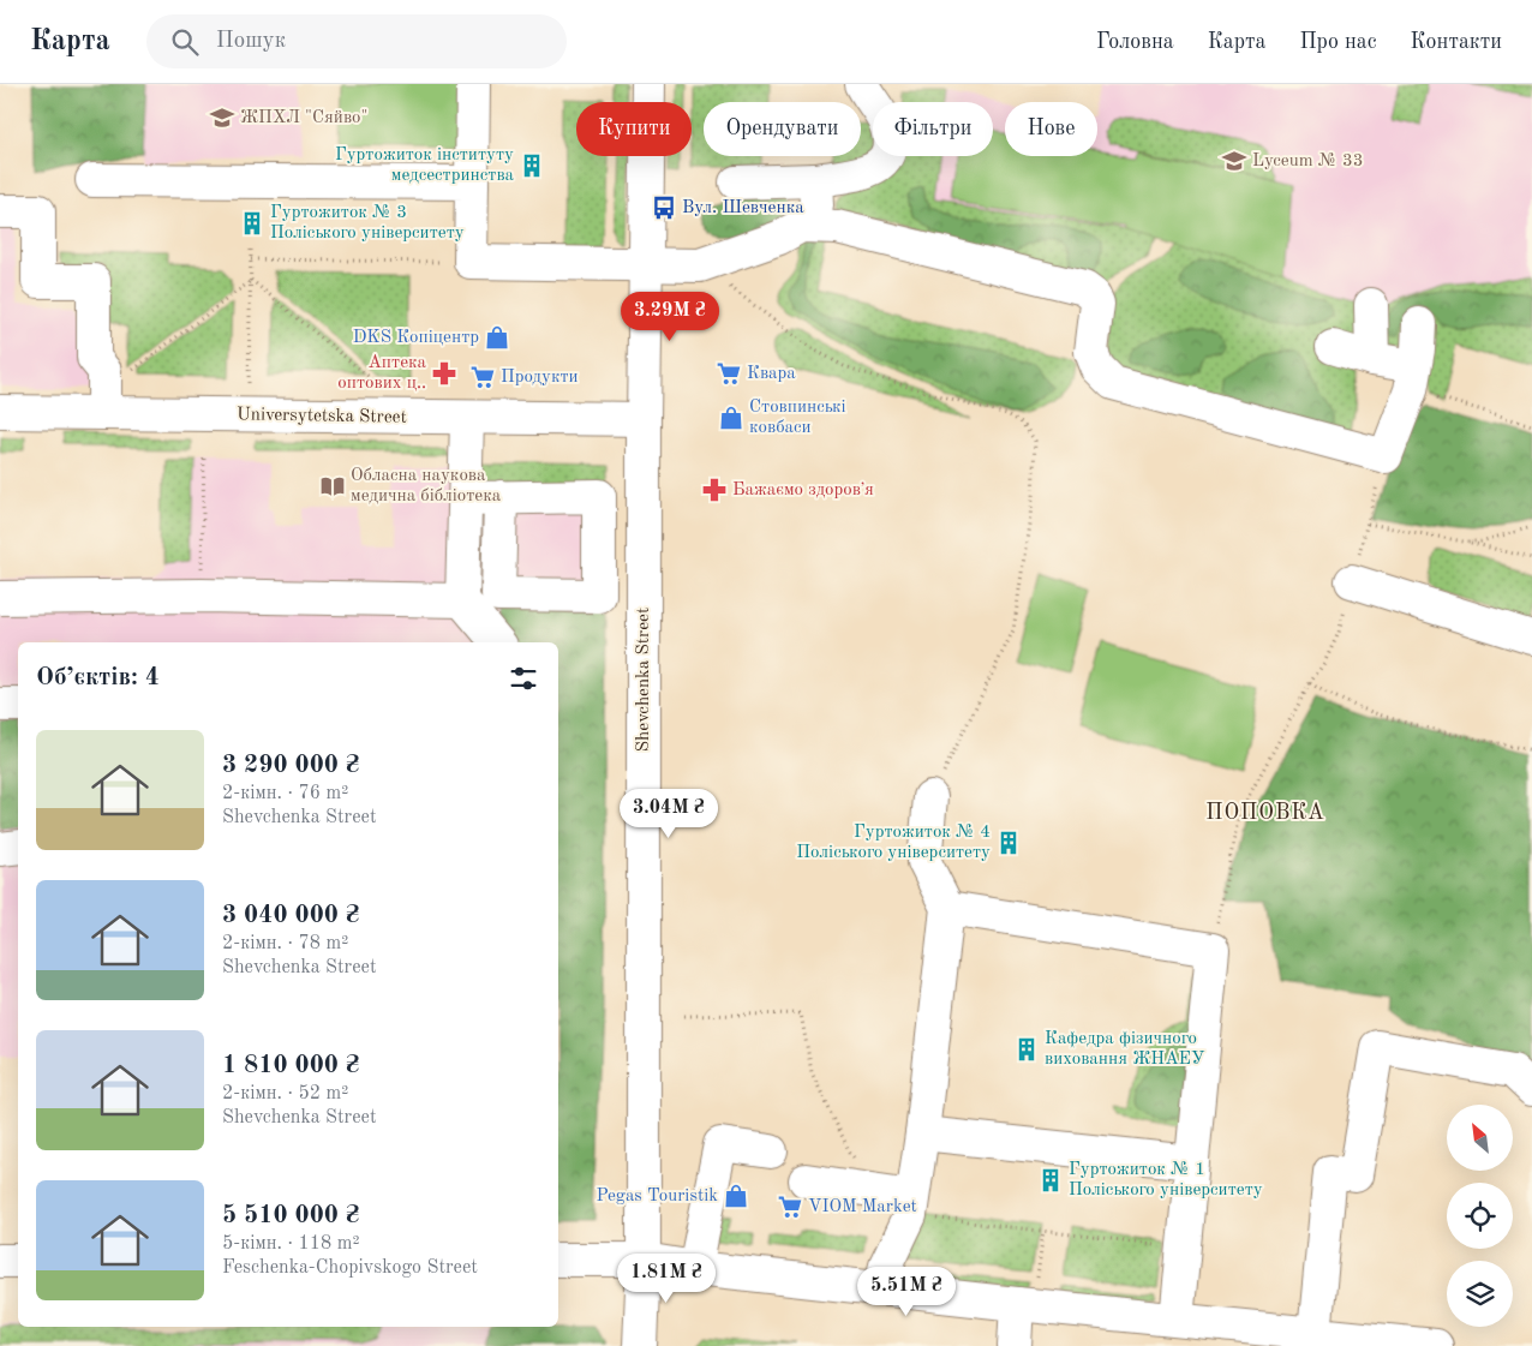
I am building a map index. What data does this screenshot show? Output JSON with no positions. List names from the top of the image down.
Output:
{
  "streets": {
    "street": ["Universytetska Street", "Shevchenka Street"]
  },
  "crossings": [
    ["Universytetska Street", "Shevchenka Street"]
  ],
  "districts": ["ПОПОВКА"],
  "places": {
    "school or university": ["ЖПХЛ \"Сяйво\"", "Lyceum № 33"],
    "building": [
      "Гуртожиток інституту медсестринства",
      "Гуртожиток № 3 Поліського університету",
      "Гуртожиток № 4 Поліського університету",
      "Кафедра фізичного виховання ЖНАЕУ",
      "Гуртожиток № 1 Поліського університету"
    ],
    "bus stop": ["Вул. Шевченка"],
    "shop": ["DKS Копіцентр", "Стовпинські ковбаси", "Pegas Touristik"],
    "pharmacy": ["Аптека оптових ц‥", "Бажаємо здоровʼя"],
    "supermarket": ["Квара", "Продукти", "VIOM Market"],
    "library": ["Обласна наукова медична бібліотека"]
  },
  "north": "top left",
  "page": {
    "header": "Карта",
    "search": "Пошук",
    "nav": [
      "Головна",
      "Карта",
      "Про нас",
      "Контакти"
    ],
    "chip": [
      "Купити",
      "Орендувати",
      "Фільтри",
      "Нове"
    ],
    "price": [
      "3.29M ₴",
      "3.04M ₴",
      "1.81M ₴",
      "5.51M ₴"
    ],
    "heading": "Об’єктів: 4",
    "list": [
      {
        "name": "3 290 000 ₴",
        "note": "2-кімн. · 76 m² · Shevchenka Street"
      },
      {
        "name": "3 040 000 ₴",
        "note": "2-кімн. · 78 m² · Shevchenka Street"
      },
      {
        "name": "1 810 000 ₴",
        "note": "2-кімн. · 52 m² · Shevchenka Street"
      },
      {
        "name": "5 510 000 ₴",
        "note": "5-кімн. · 118 m² · Feschenka-Chopivskogo Street"
      }
    ]
  }
}
